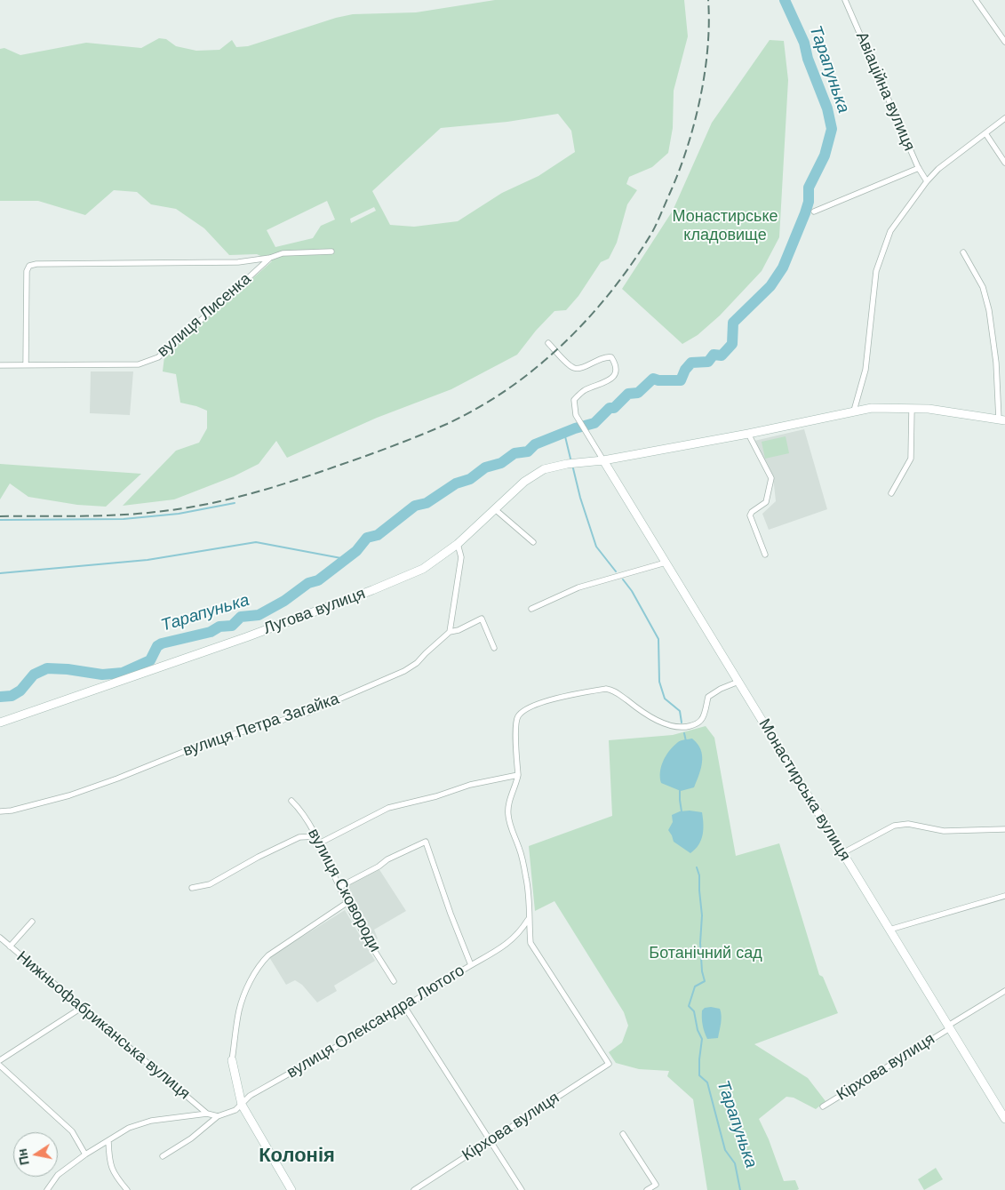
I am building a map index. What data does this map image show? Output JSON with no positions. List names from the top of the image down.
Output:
{
  "streets": {
    "street": [
      "Авіаційна вулиця",
      "вулиця Лисенка",
      "Лугова вулиця",
      "вулиця Петра Загайка",
      "Монастирська вулиця",
      "вулиця Сковороди",
      "вулиця Олександра Лютого",
      "Нижньофабриканська вулиця",
      "Кірхова вулиця"
    ]
  },
  "crossings": [
    ["Лугова вулиця", "Монастирська вулиця"],
    ["Монастирська вулиця", "Кірхова вулиця"],
    ["вулиця Олександра Лютого", "Кірхова вулиця"]
  ],
  "districts": ["Колонія"],
  "water": ["Тарапунька"],
  "parks": ["Монастирське кладовище", "Ботанічний сад"],
  "north": "left"
}
